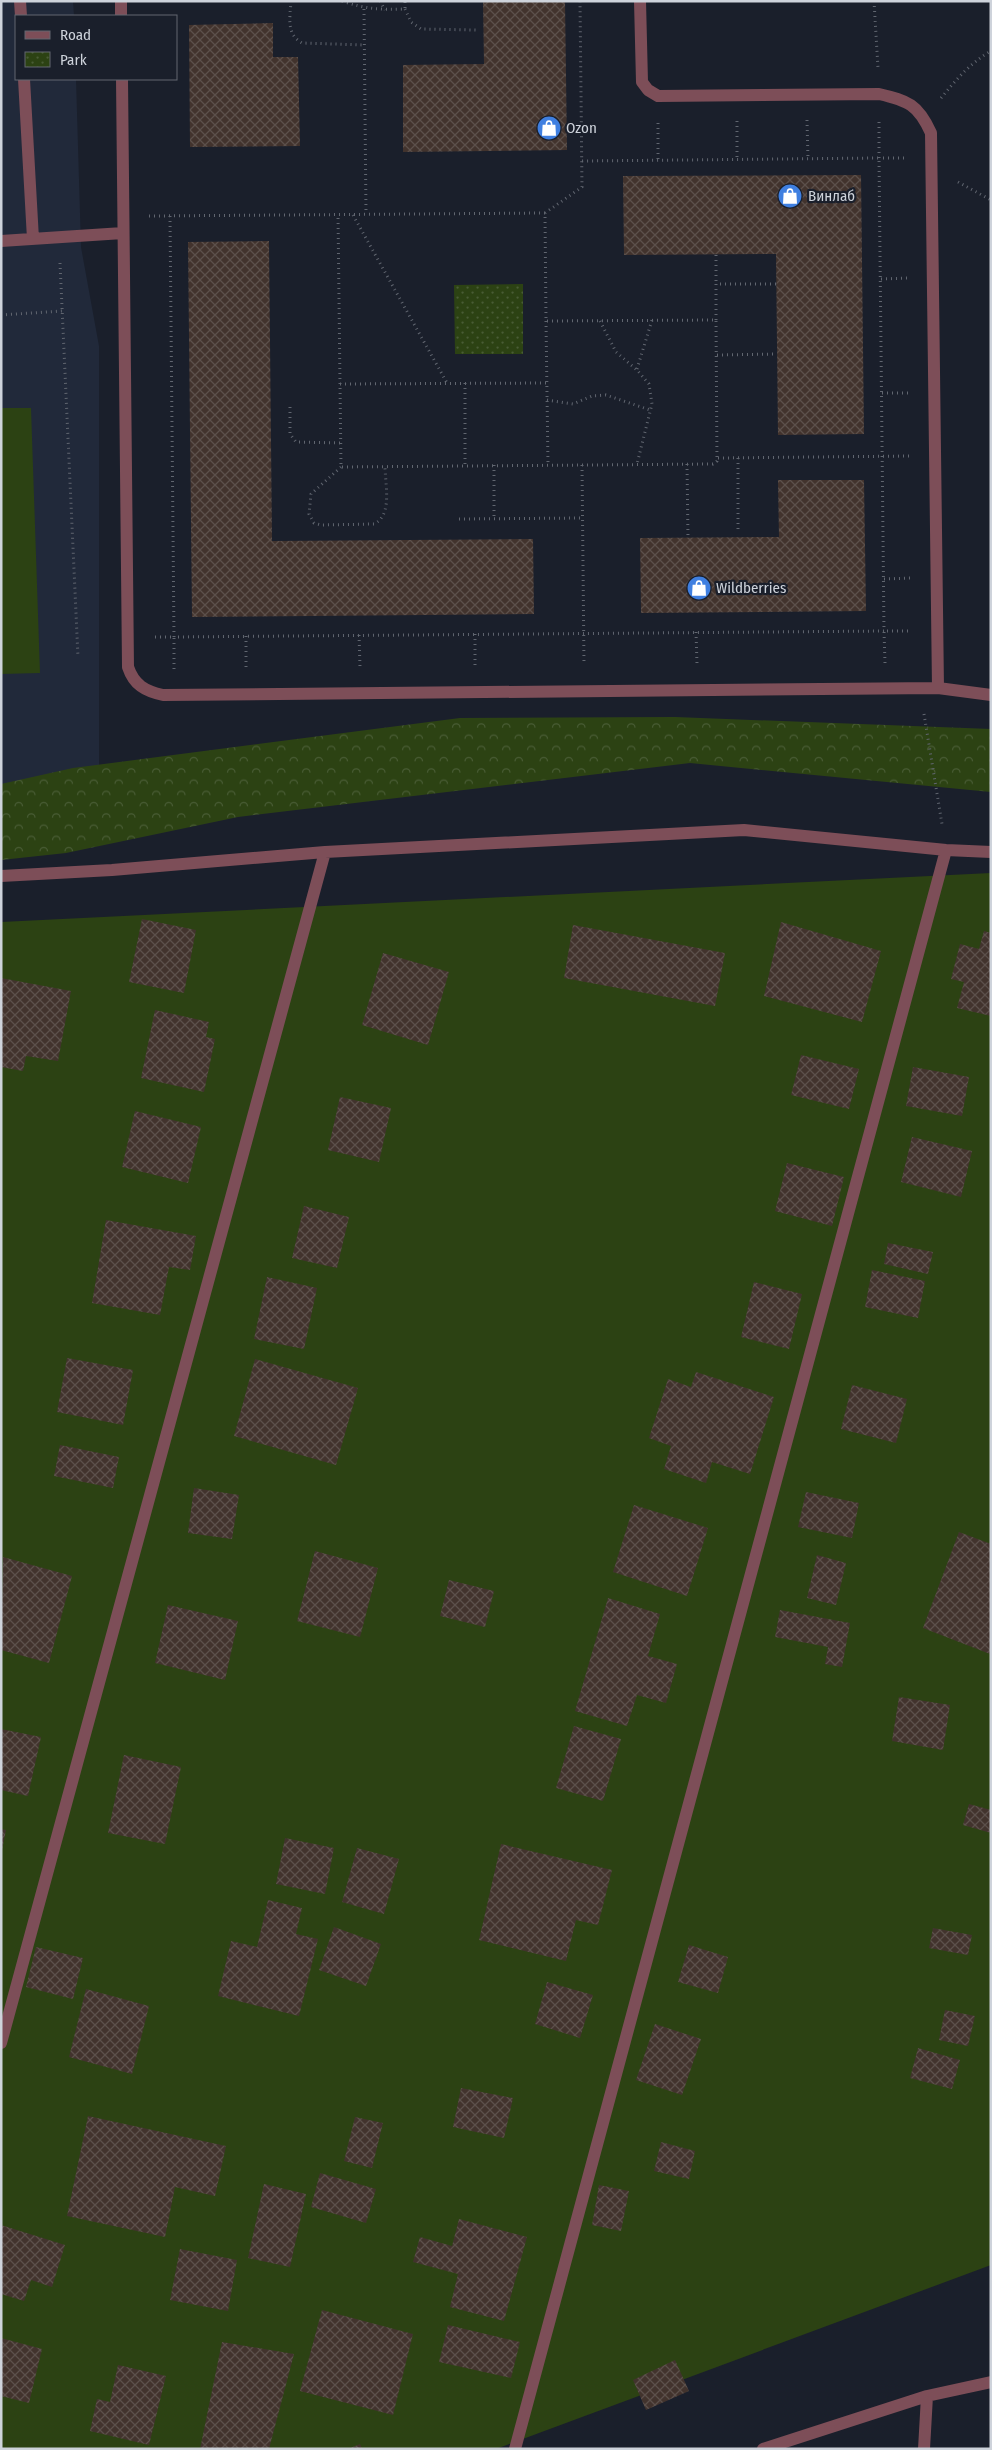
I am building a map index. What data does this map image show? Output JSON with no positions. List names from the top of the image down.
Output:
{
  "places": {
    "shop": ["Ozon", "Винлаб", "Wildberries"]
  },
  "legend": ["Road", "Park"]
}
